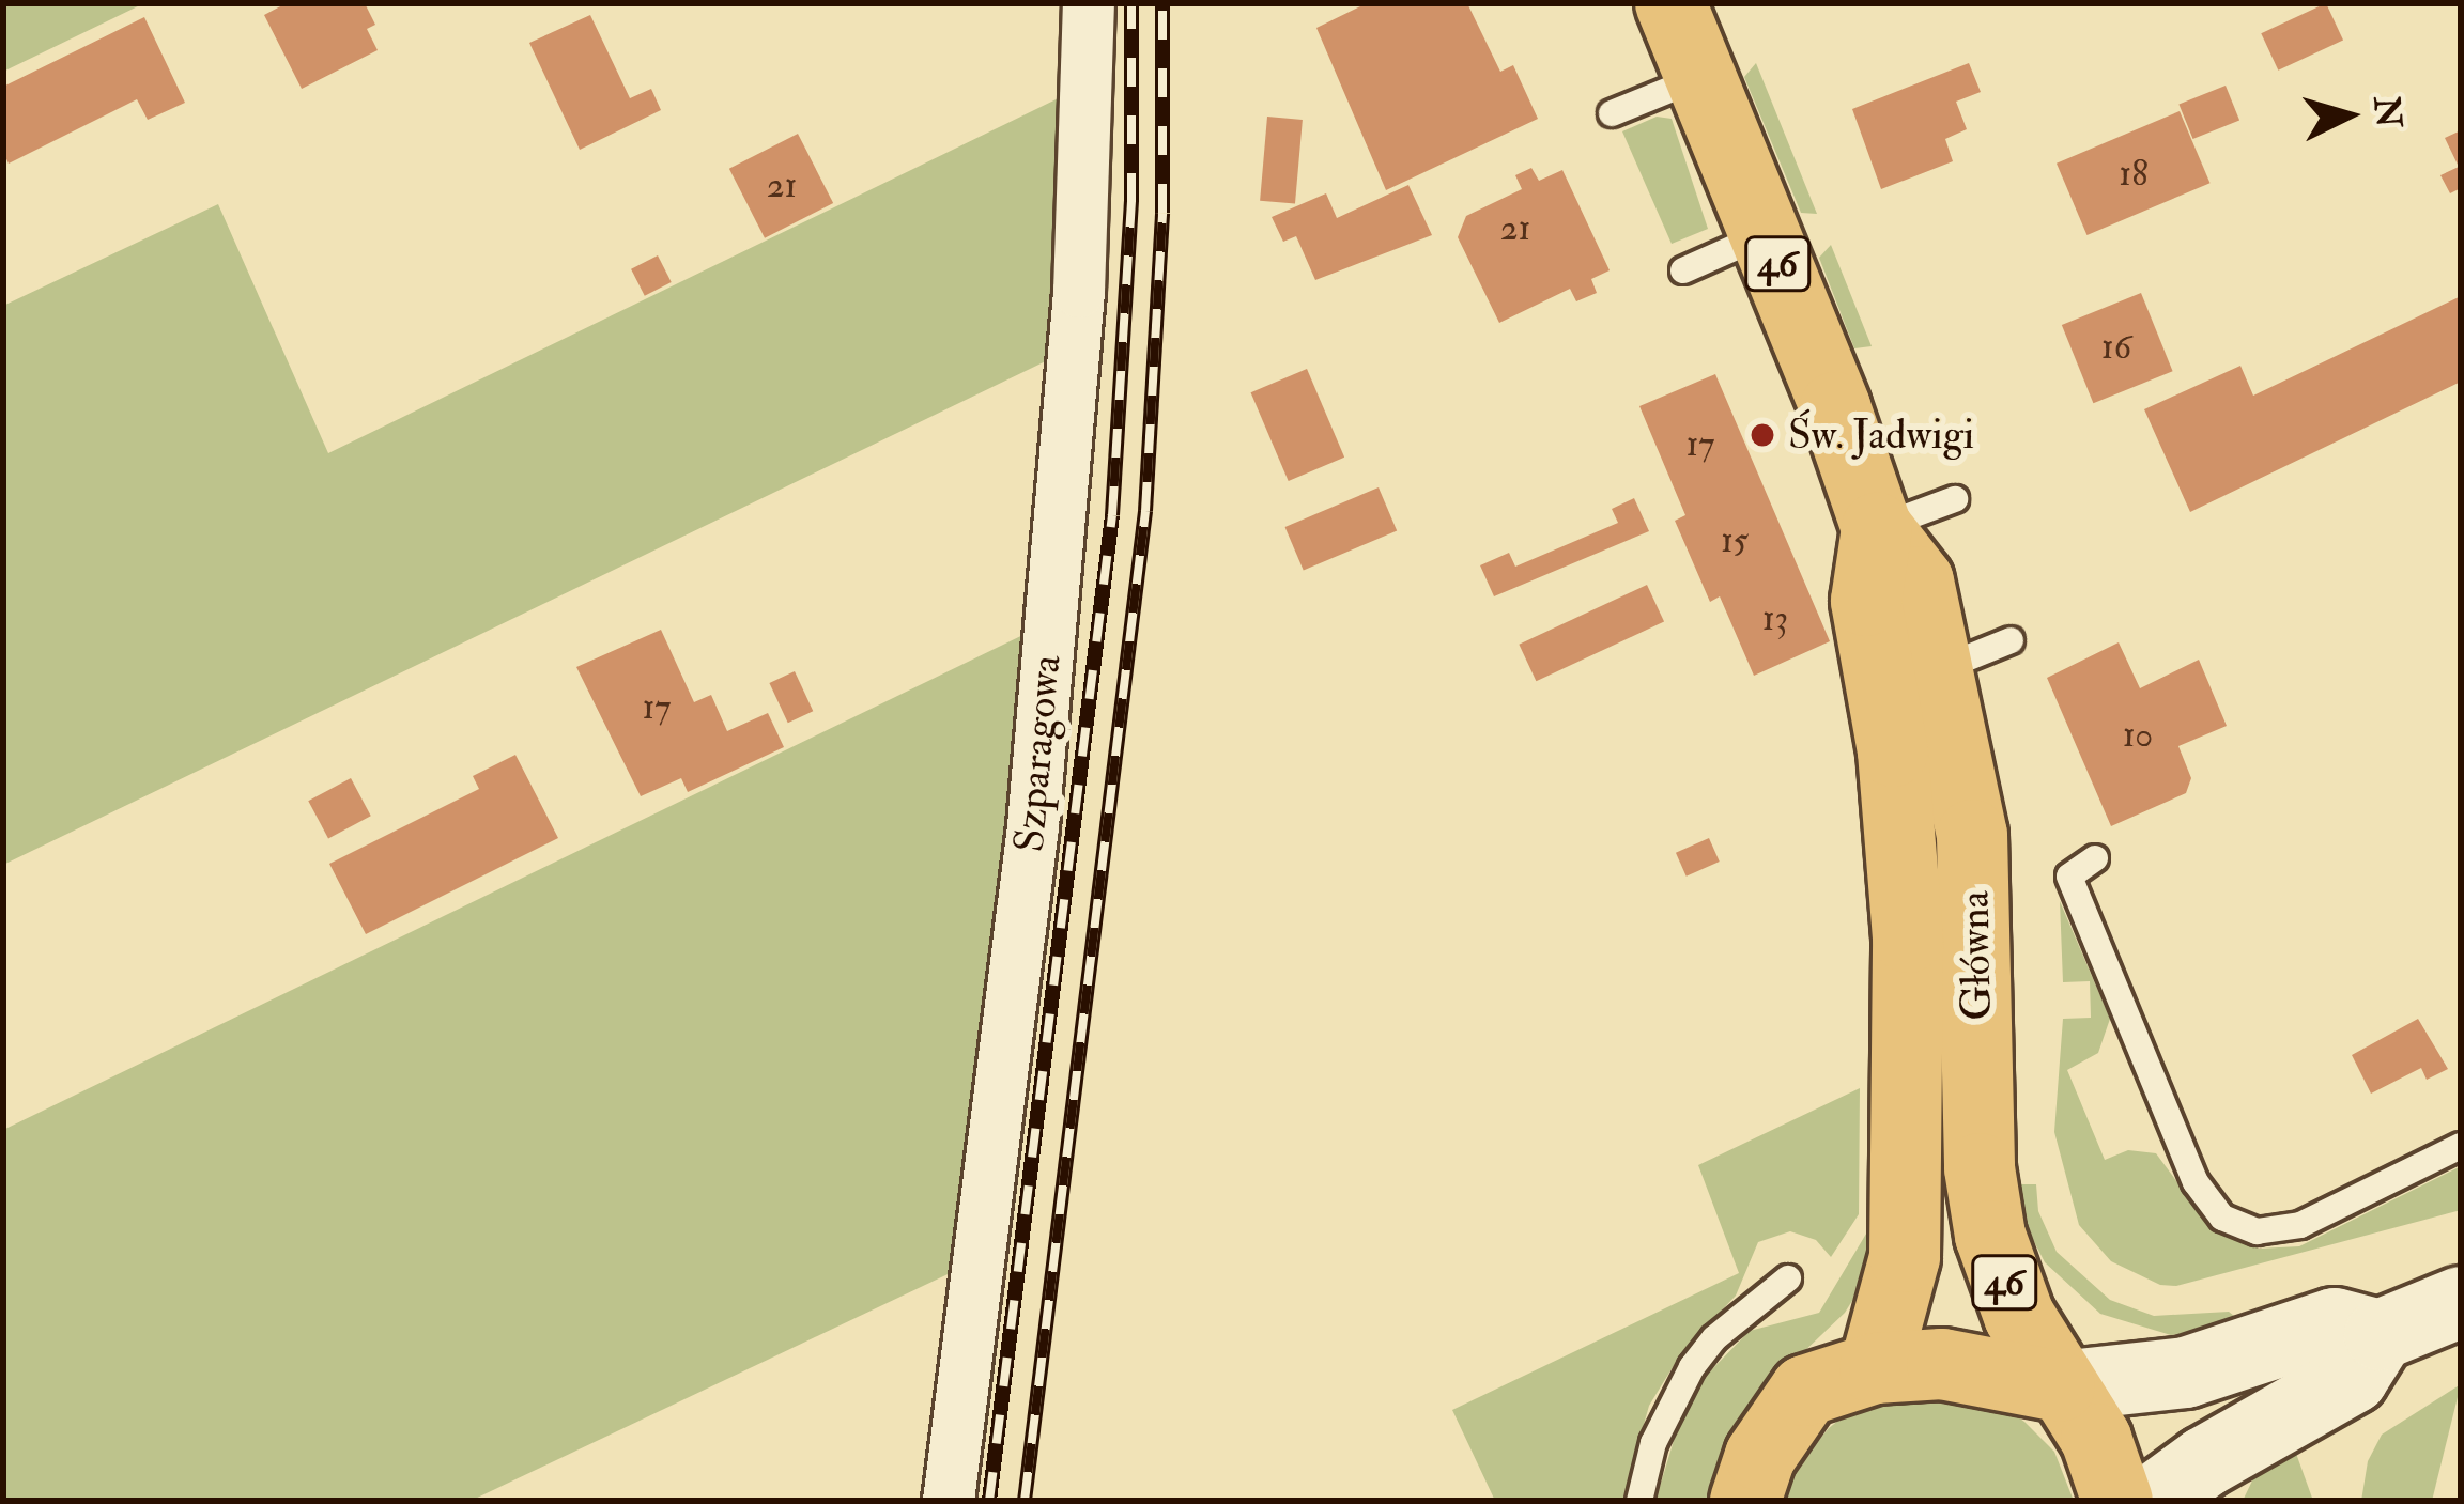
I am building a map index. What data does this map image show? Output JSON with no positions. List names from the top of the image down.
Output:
{
  "streets": {
    "main road": ["46", "Główna"],
    "street": ["Szparagowa"]
  },
  "crossings": [
    ["46", "Główna"]
  ],
  "places": ["Św. Jadwigi"],
  "house_numbers": [
    "18",
    "21",
    "21",
    "16",
    "17",
    "15",
    "13",
    "17",
    "10"
  ],
  "north": "right"
}
